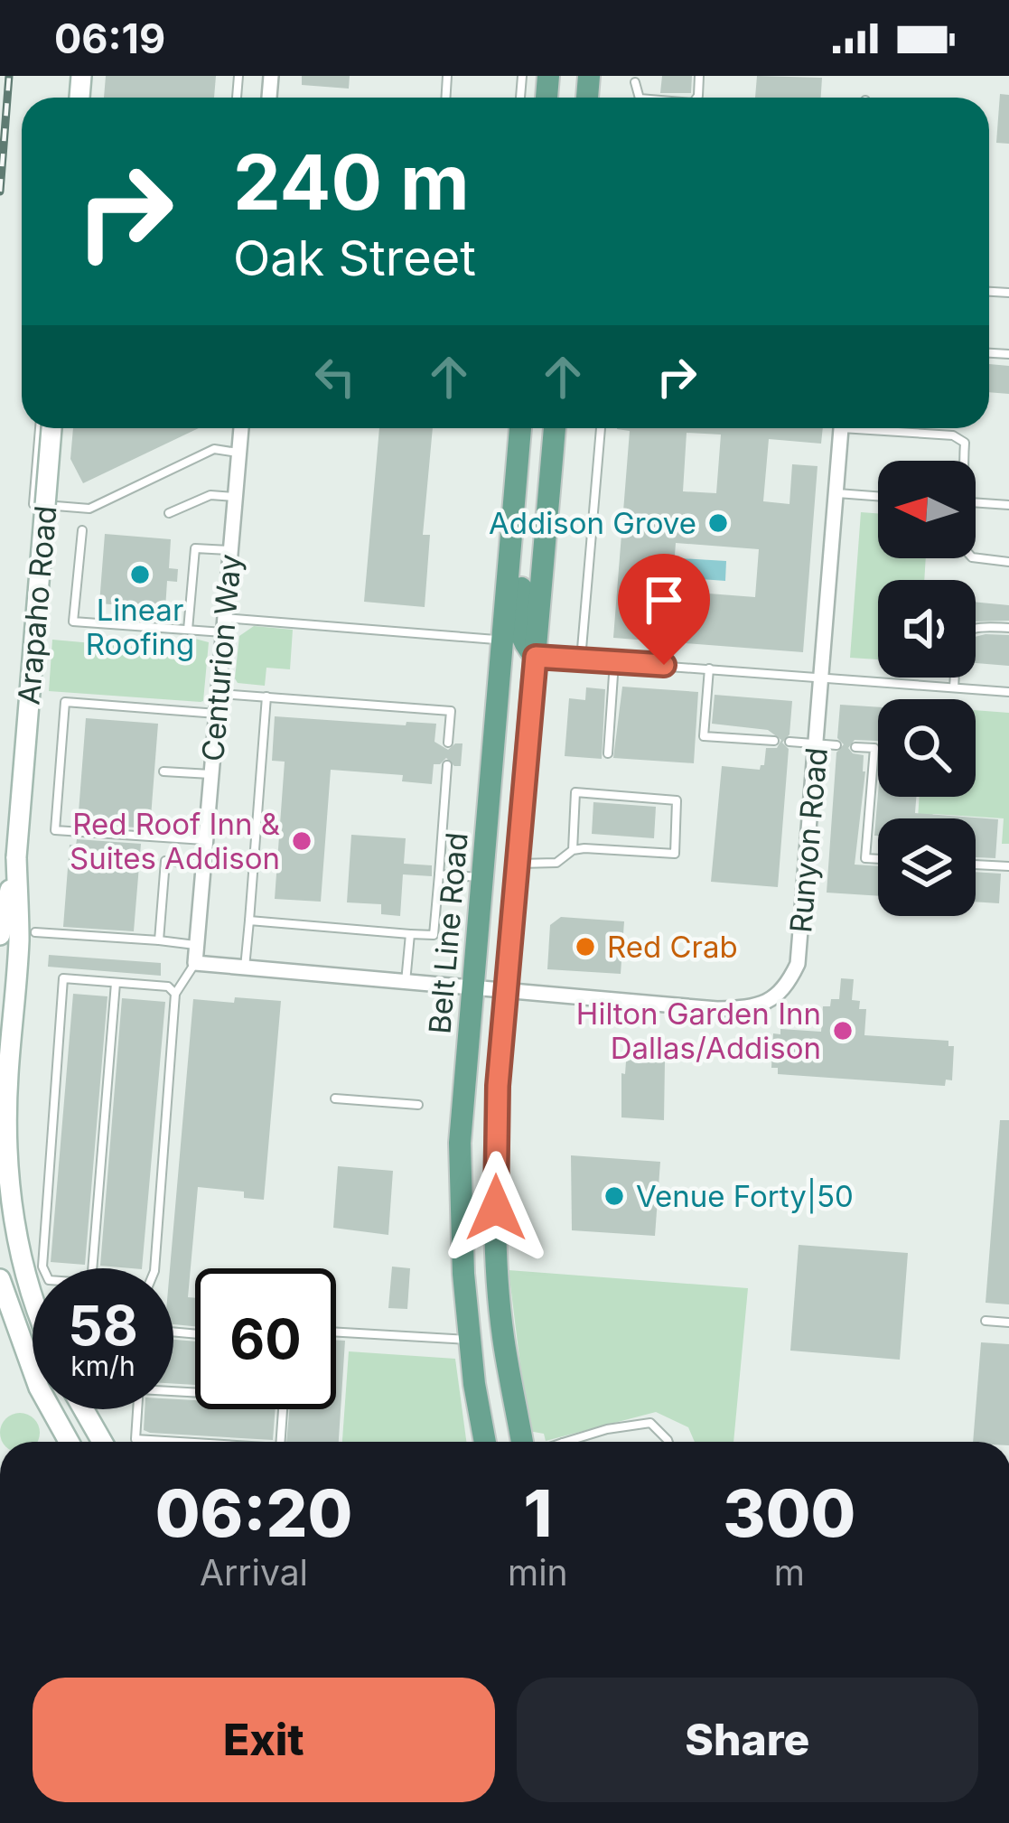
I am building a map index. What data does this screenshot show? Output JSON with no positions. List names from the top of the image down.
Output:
{
  "streets": {
    "main road": ["Arapaho Road", "Belt Line Road"],
    "street": ["Centurion Way", "Runyon Road"]
  },
  "crossings": [
    ["Centurion Way", "Runyon Road"],
    ["Runyon Road", "Belt Line Road"]
  ],
  "places": [
    "Addison Grove",
    "Linear Roofing",
    "Red Roof Inn & Suites Addison",
    "Red Crab",
    "Hilton Garden Inn Dallas/Addison",
    "Venue Forty|50"
  ],
  "north": "left",
  "page": {
    "status": "06:19",
    "turn": ["240 m", "Oak Street"],
    "speed": "58 km/h",
    "limit": "60",
    "eta": [
      "06:20",
      "Arrival",
      "1",
      "min",
      "300",
      "m"
    ],
    "buttons": ["Exit", "Share"]
  }
}
